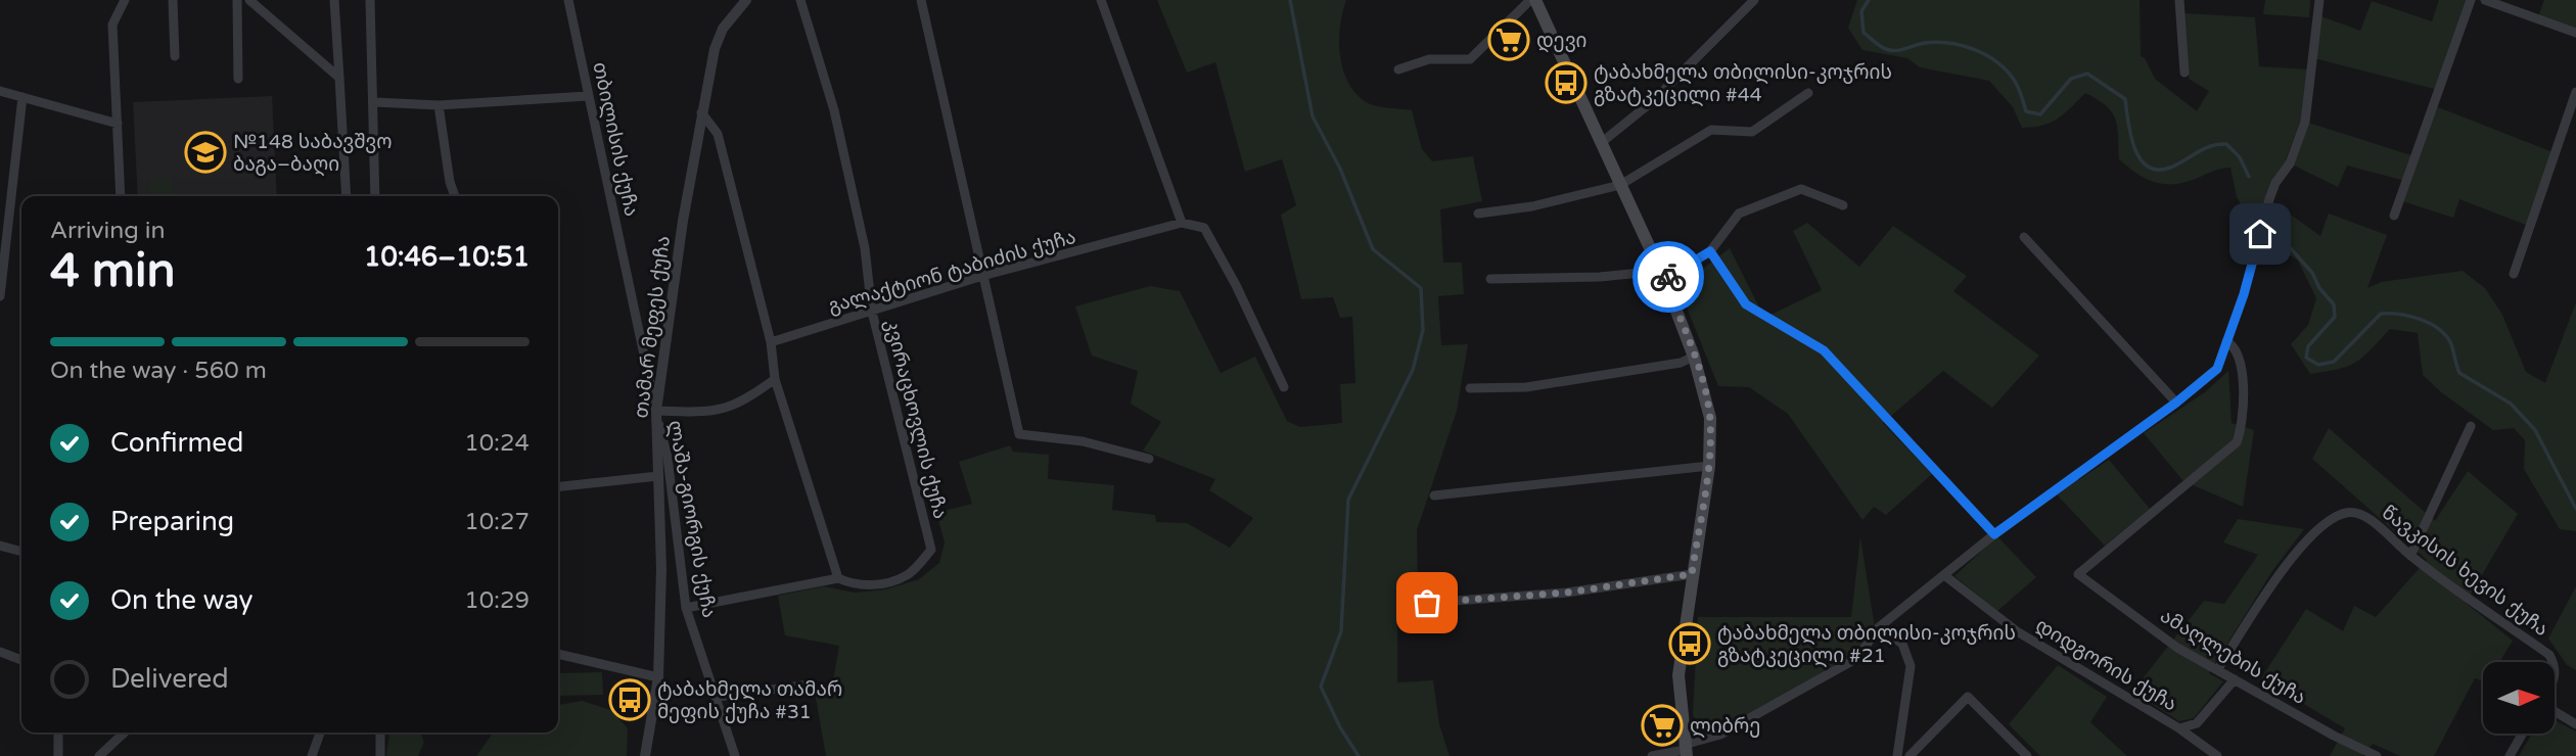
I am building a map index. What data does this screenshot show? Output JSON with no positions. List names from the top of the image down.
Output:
{
  "streets": {
    "street": [
      "თბილისის ქუჩა",
      "გალაქტიონ ტაბიძის ქუჩა",
      "თამარ მეფეს ქუჩა",
      "კვირაცხოვლის ქუჩა",
      "ლაშა-გიორგის ქუჩა",
      "წავკისის ხევის ქუჩა",
      "ამაღლების ქუჩა",
      "დიდგორის ქუჩა"
    ]
  },
  "crossings": [
    ["თბილისის ქუჩა", "თამარ მეფეს ქუჩა"],
    ["თბილისის ქუჩა", "ლაშა-გიორგის ქუჩა"],
    ["გალაქტიონ ტაბიძის ქუჩა", "კვირაცხოვლის ქუჩა"],
    ["თამარ მეფეს ქუჩა", "ლაშა-გიორგის ქუჩა"],
    ["კვირაცხოვლის ქუჩა", "ლაშა-გიორგის ქუჩა"],
    ["წავკისის ხევის ქუჩა", "ამაღლების ქუჩა"]
  ],
  "places": {
    "supermarket": ["დევი", "ლიბრე"],
    "bus stop": ["ტაბახმელა თბილისი-კოჯრის გზატკეცილი #44", "ტაბახმელა თბილისი-კოჯრის გზატკეცილი #21", "ტაბახმელა თამარ მეფის ქუჩა #31"],
    "school or university": ["№148 საბავშვო ბაგა–ბაღი"]
  },
  "north": "right",
  "page": {
    "heading": ["4 min", "Arriving in", "10:46–10:51"],
    "bar": "On the way · 560 m",
    "list": [
      ["Confirmed", "10:24"],
      ["Preparing", "10:27"],
      ["On the way", "10:29"],
      "Delivered"
    ]
  }
}
